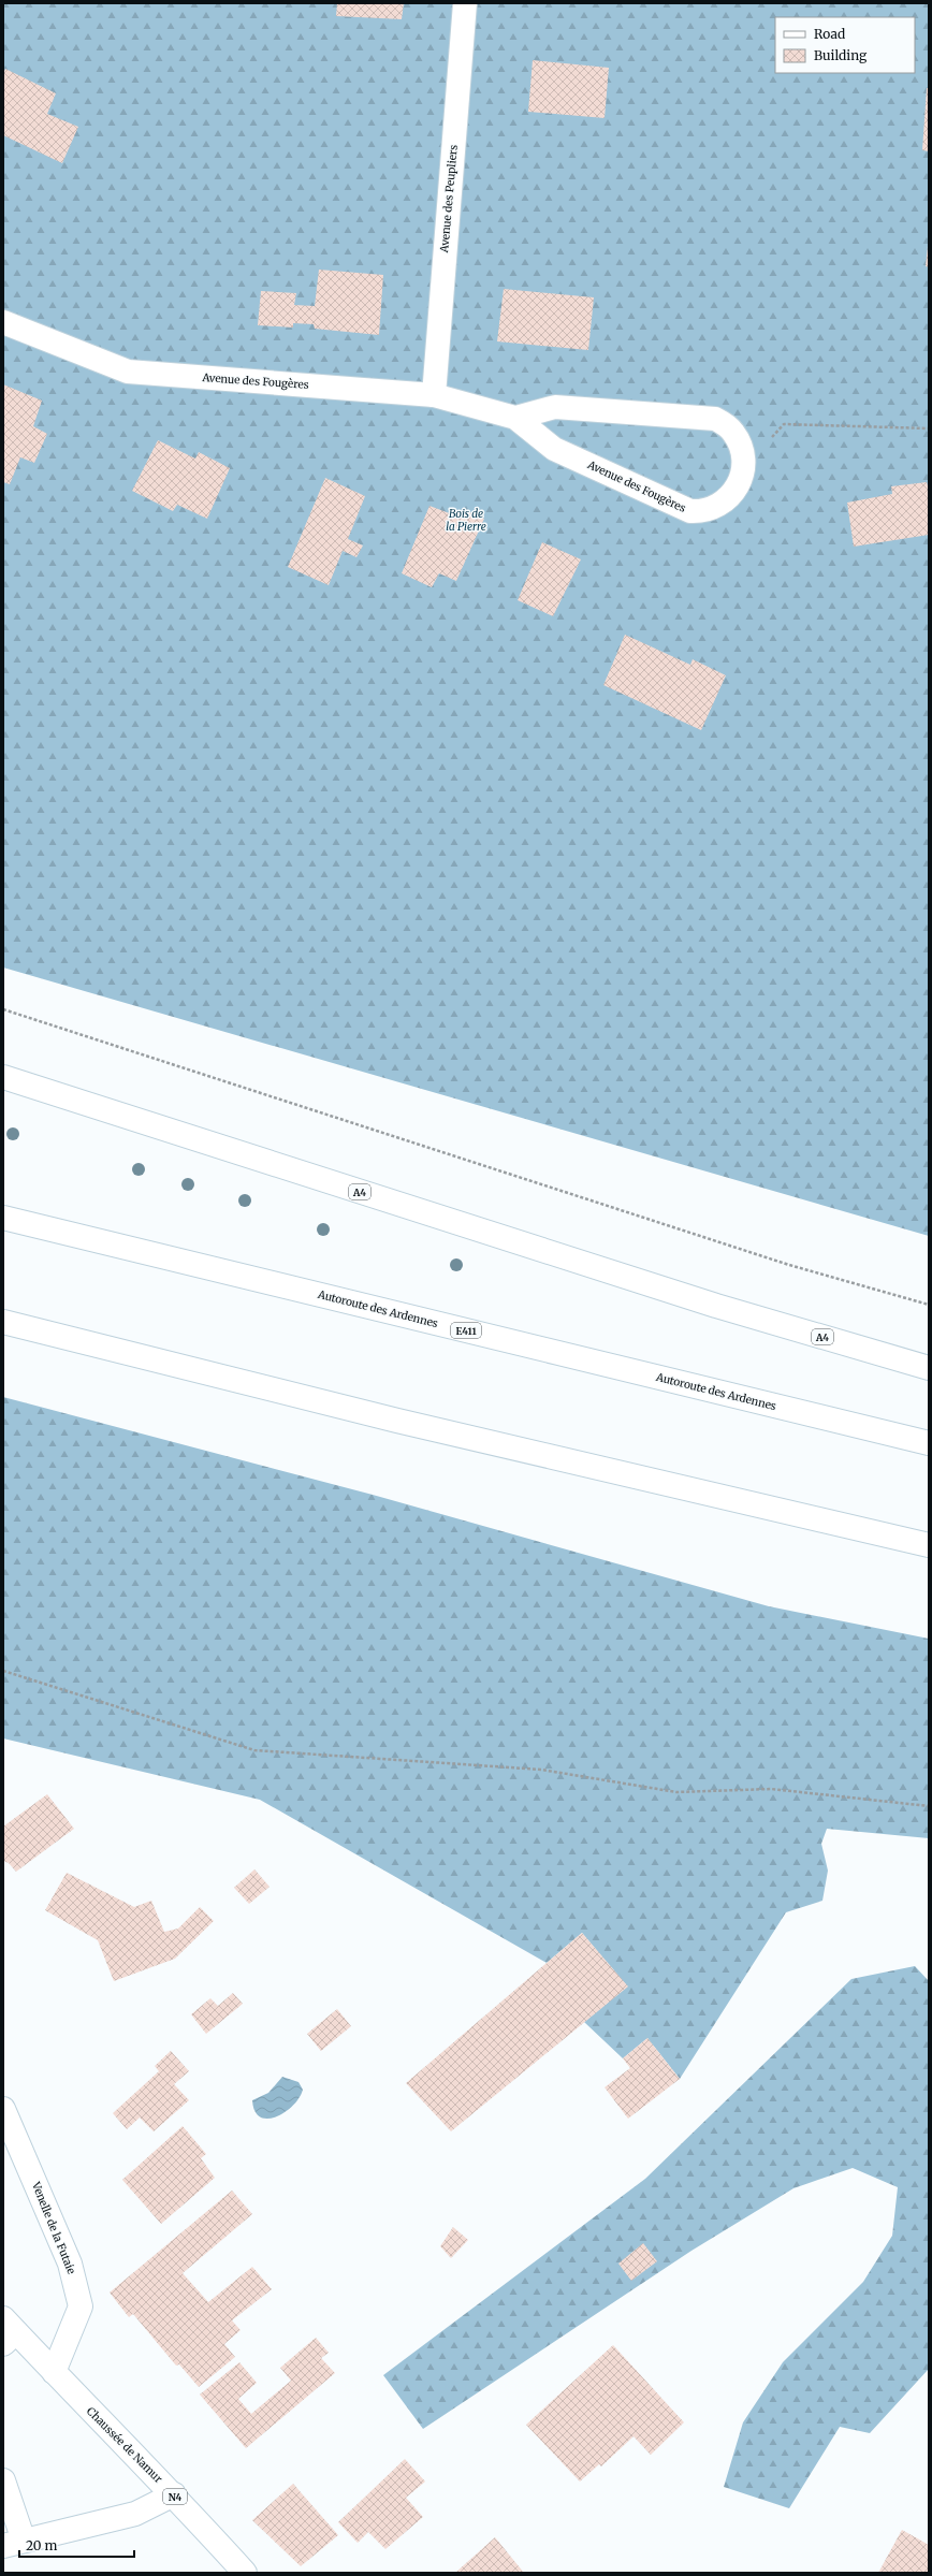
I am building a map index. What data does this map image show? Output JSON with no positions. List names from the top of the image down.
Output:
{
  "streets": {
    "main road": [
      "Avenue des Peupliers",
      "Avenue des Fougères",
      "A4",
      "Autoroute des Ardennes",
      "E411",
      "Venelle de la Futaie",
      "Chaussée de Namur",
      "N4"
    ]
  },
  "crossings": [
    ["Avenue des Peupliers", "Avenue des Fougères"],
    ["Venelle de la Futaie", "Chaussée de Namur"]
  ],
  "parks": ["Bois de la Pierre"],
  "legend": ["Road", "Building"],
  "scale_bar": "20 m"
}
